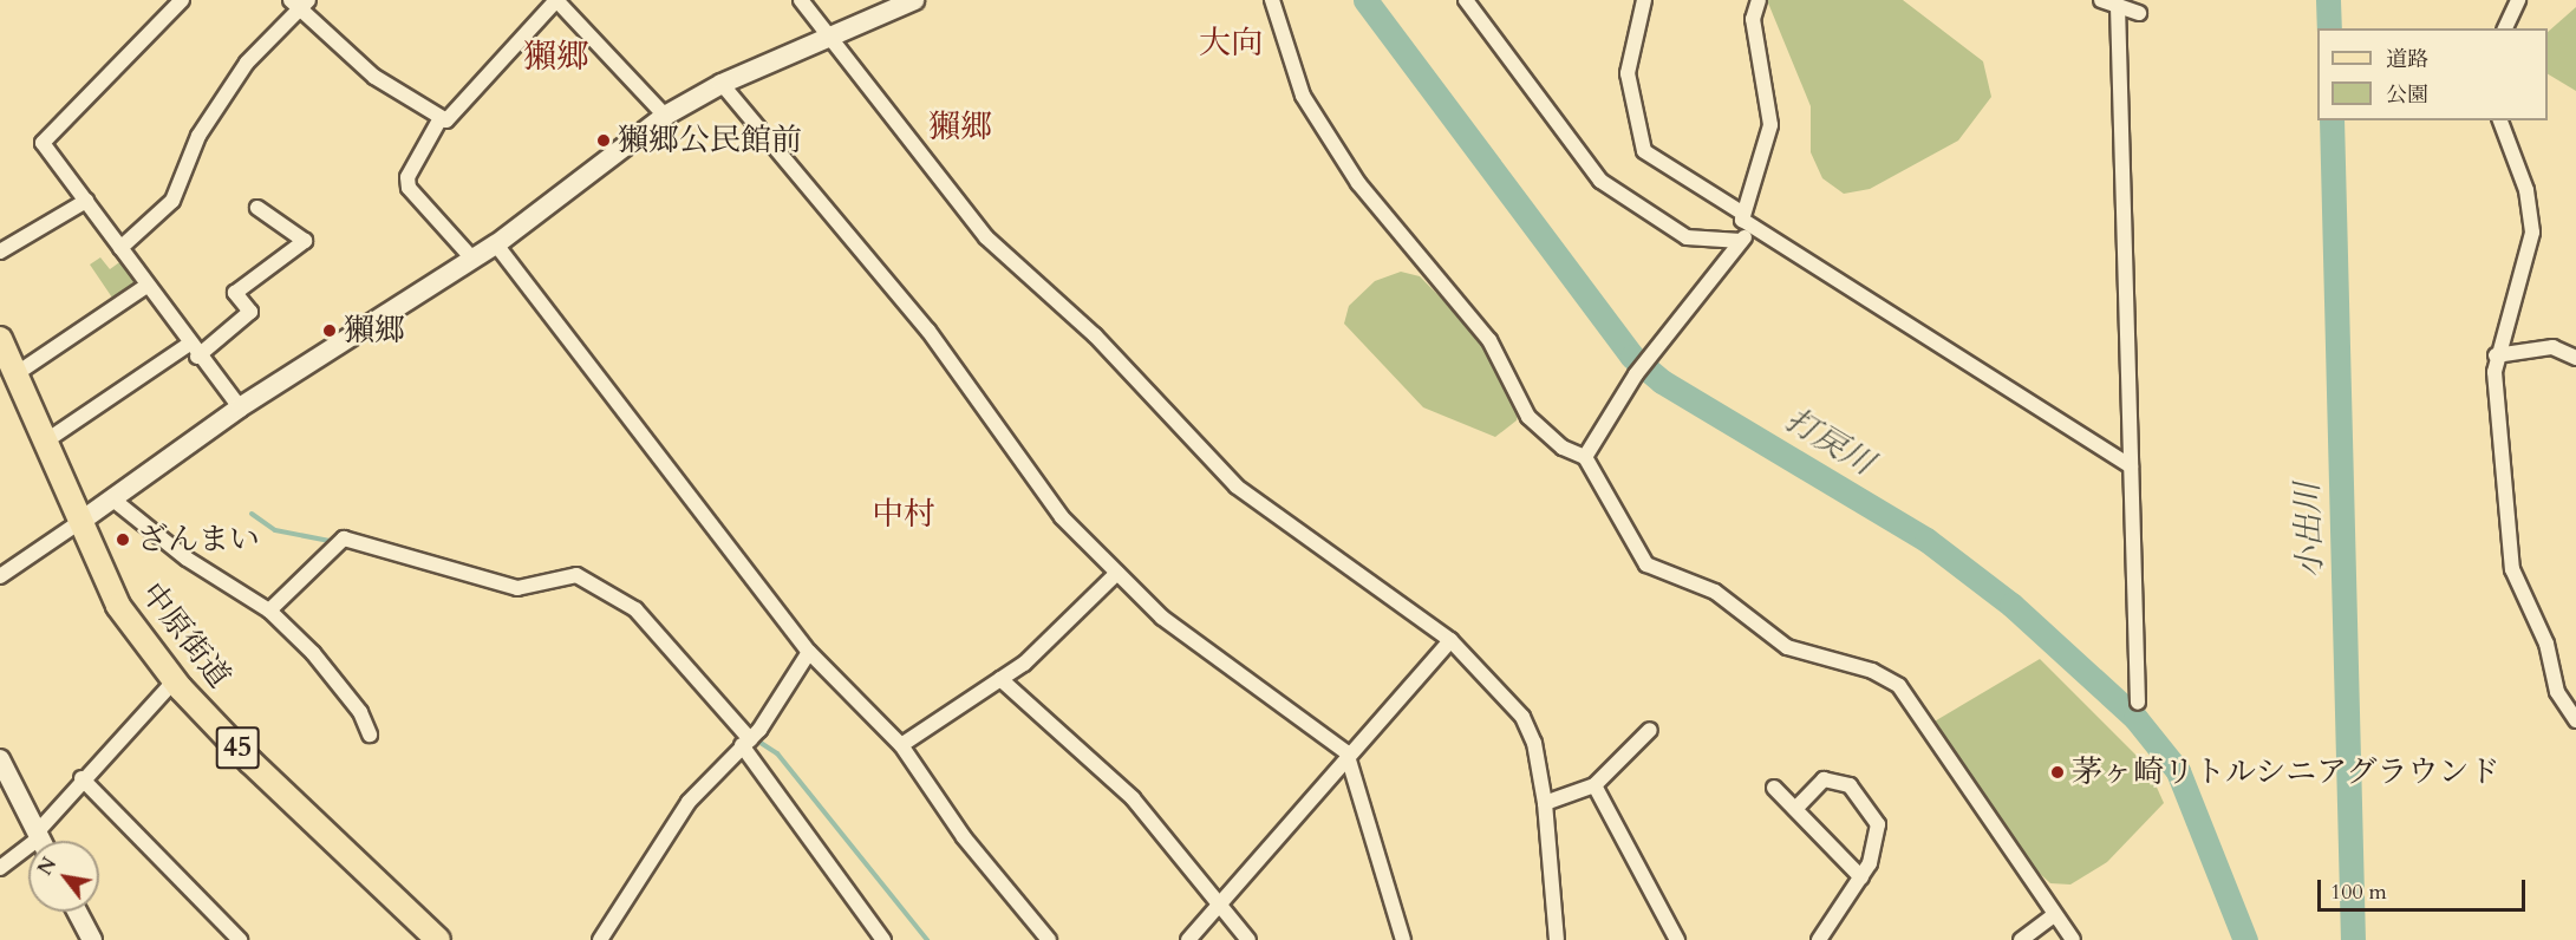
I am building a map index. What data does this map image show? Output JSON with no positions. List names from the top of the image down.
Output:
{
  "streets": {
    "main road": ["中原街道", "45"]
  },
  "districts": [
    "大向",
    "獺郷",
    "獺郷",
    "中村"
  ],
  "water": ["打戻川", "小出川"],
  "places": [
    "獺郷公民館前",
    "獺郷",
    "ざんまい",
    "茅ヶ崎リトルシニアグラウンド"
  ],
  "legend": ["道路", "公園"],
  "scale_bar": "100 m",
  "north": "top left"
}
